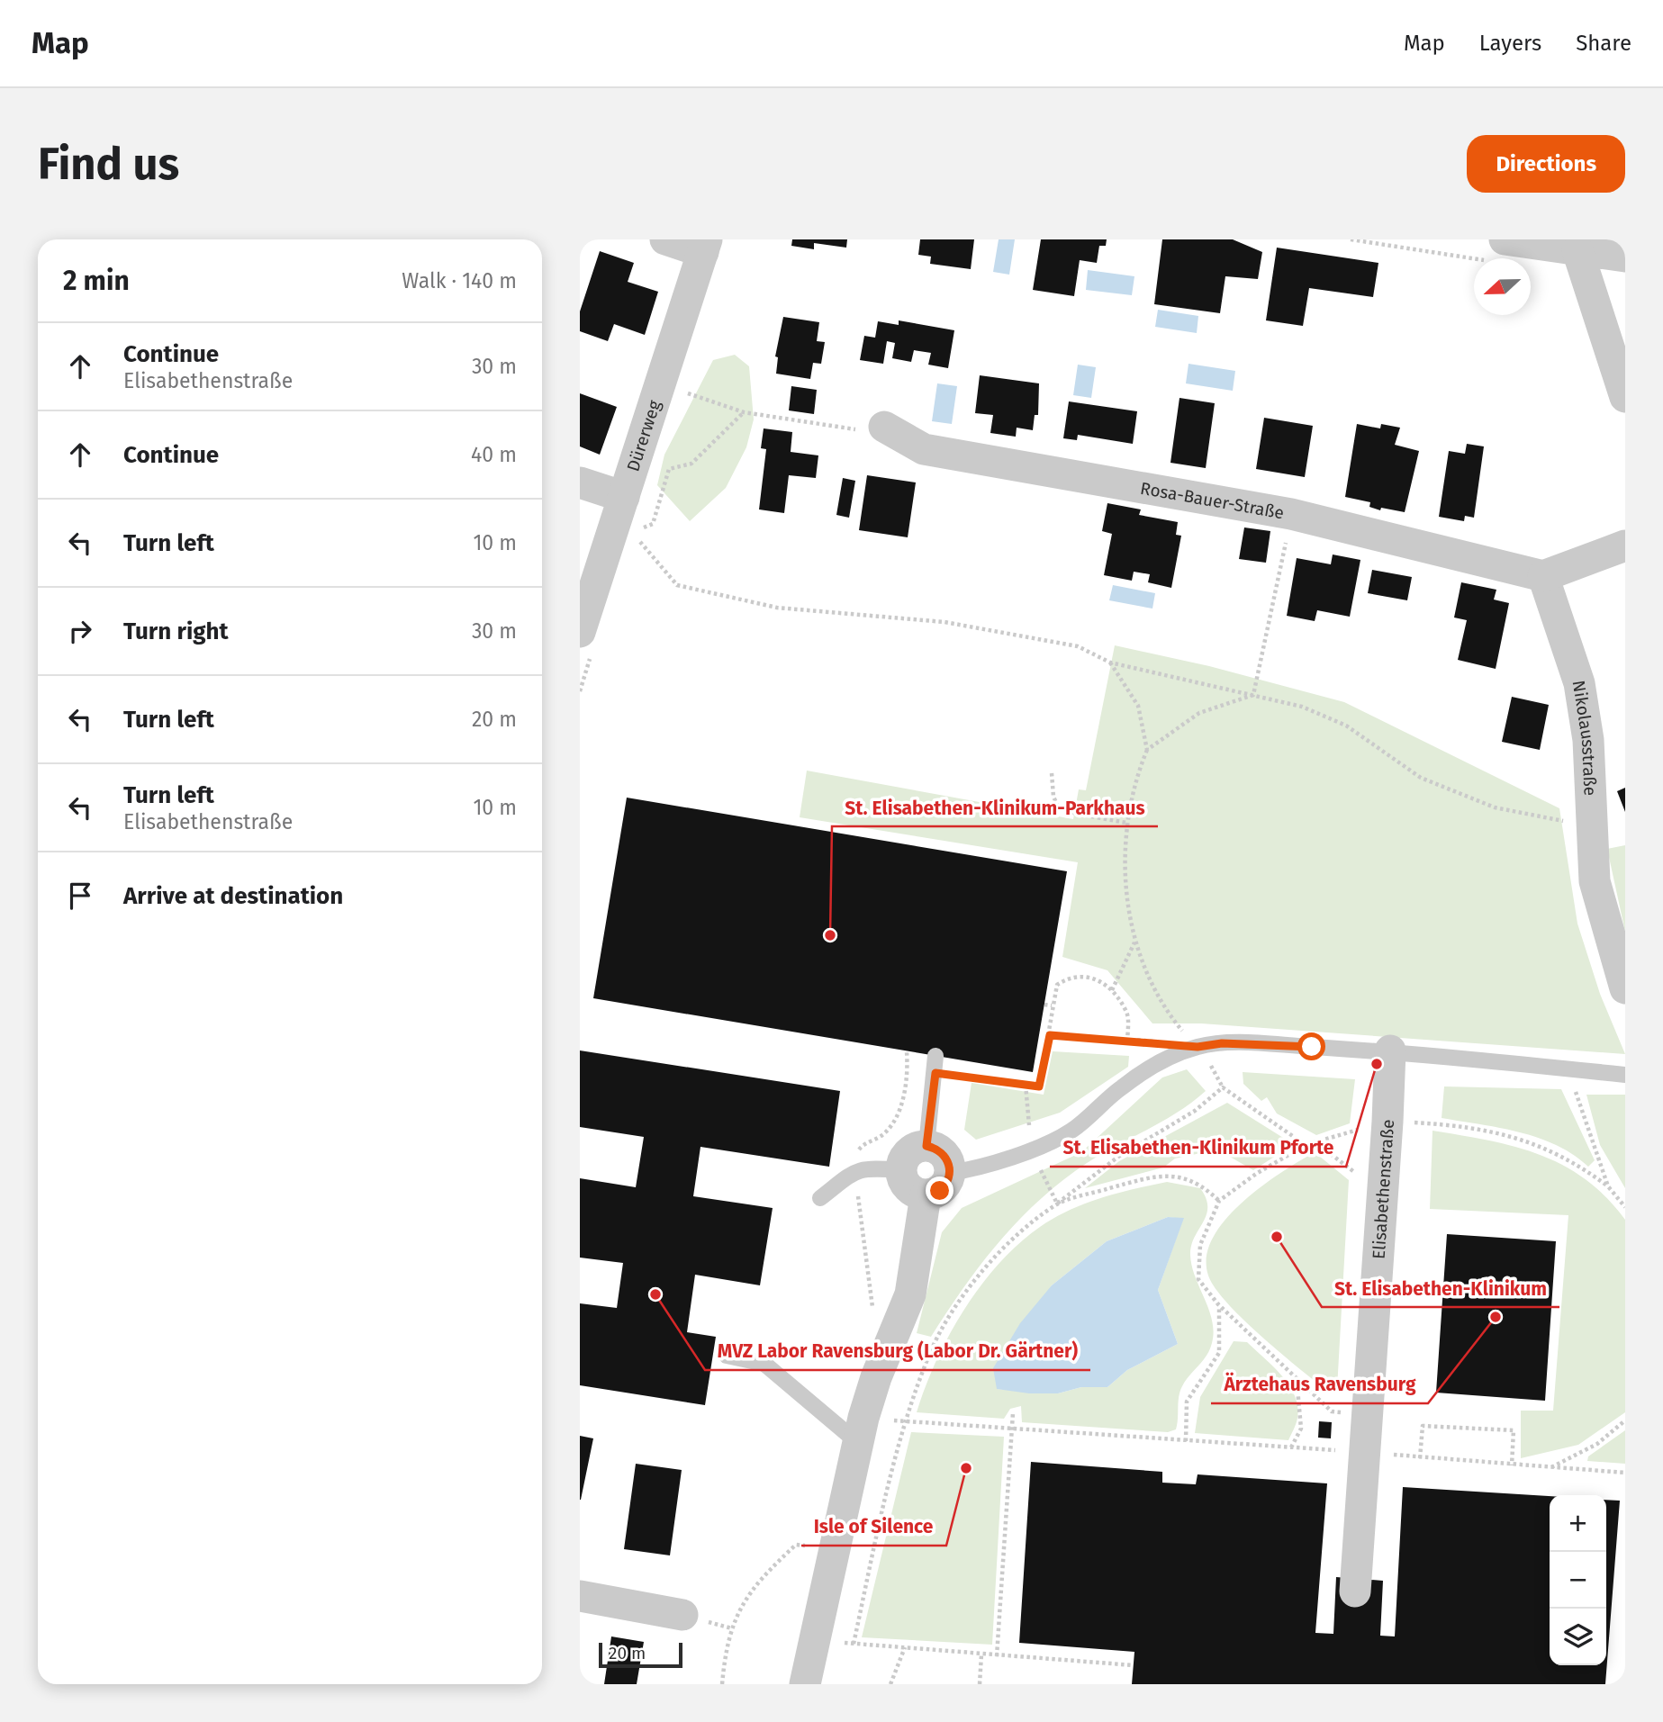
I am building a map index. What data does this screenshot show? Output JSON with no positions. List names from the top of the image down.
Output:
{
  "streets": {
    "street": [
      "Dürerweg",
      "Rosa-Bauer-Straße",
      "Nikolausstraße",
      "Elisabethenstraße"
    ]
  },
  "crossings": [
    ["Rosa-Bauer-Straße", "Nikolausstraße"]
  ],
  "places": [
    "St. Elisabethen-Klinikum-Parkhaus",
    "St. Elisabethen-Klinikum Pforte",
    "St. Elisabethen-Klinikum",
    "MVZ Labor Ravensburg (Labor Dr. Gärtner)",
    "Ärztehaus Ravensburg",
    "Isle of Silence"
  ],
  "scale_bar": "20 m",
  "north": "left",
  "page": {
    "header": "Map",
    "nav": ["Map", "Layers", "Share"],
    "buttons": "Directions",
    "title": "Find us",
    "heading": ["2 min", "Walk · 140 m"],
    "list": [
      ["Continue", "Elisabethenstraße", "30 m"],
      ["Continue", "40 m"],
      ["Turn left", "10 m"],
      ["Turn right", "30 m"],
      ["Turn left", "20 m"],
      ["Turn left", "Elisabethenstraße", "10 m"],
      "Arrive at destination"
    ],
    "map_buttons": ["+", "−"],
    "scale": "20 m"
  }
}
